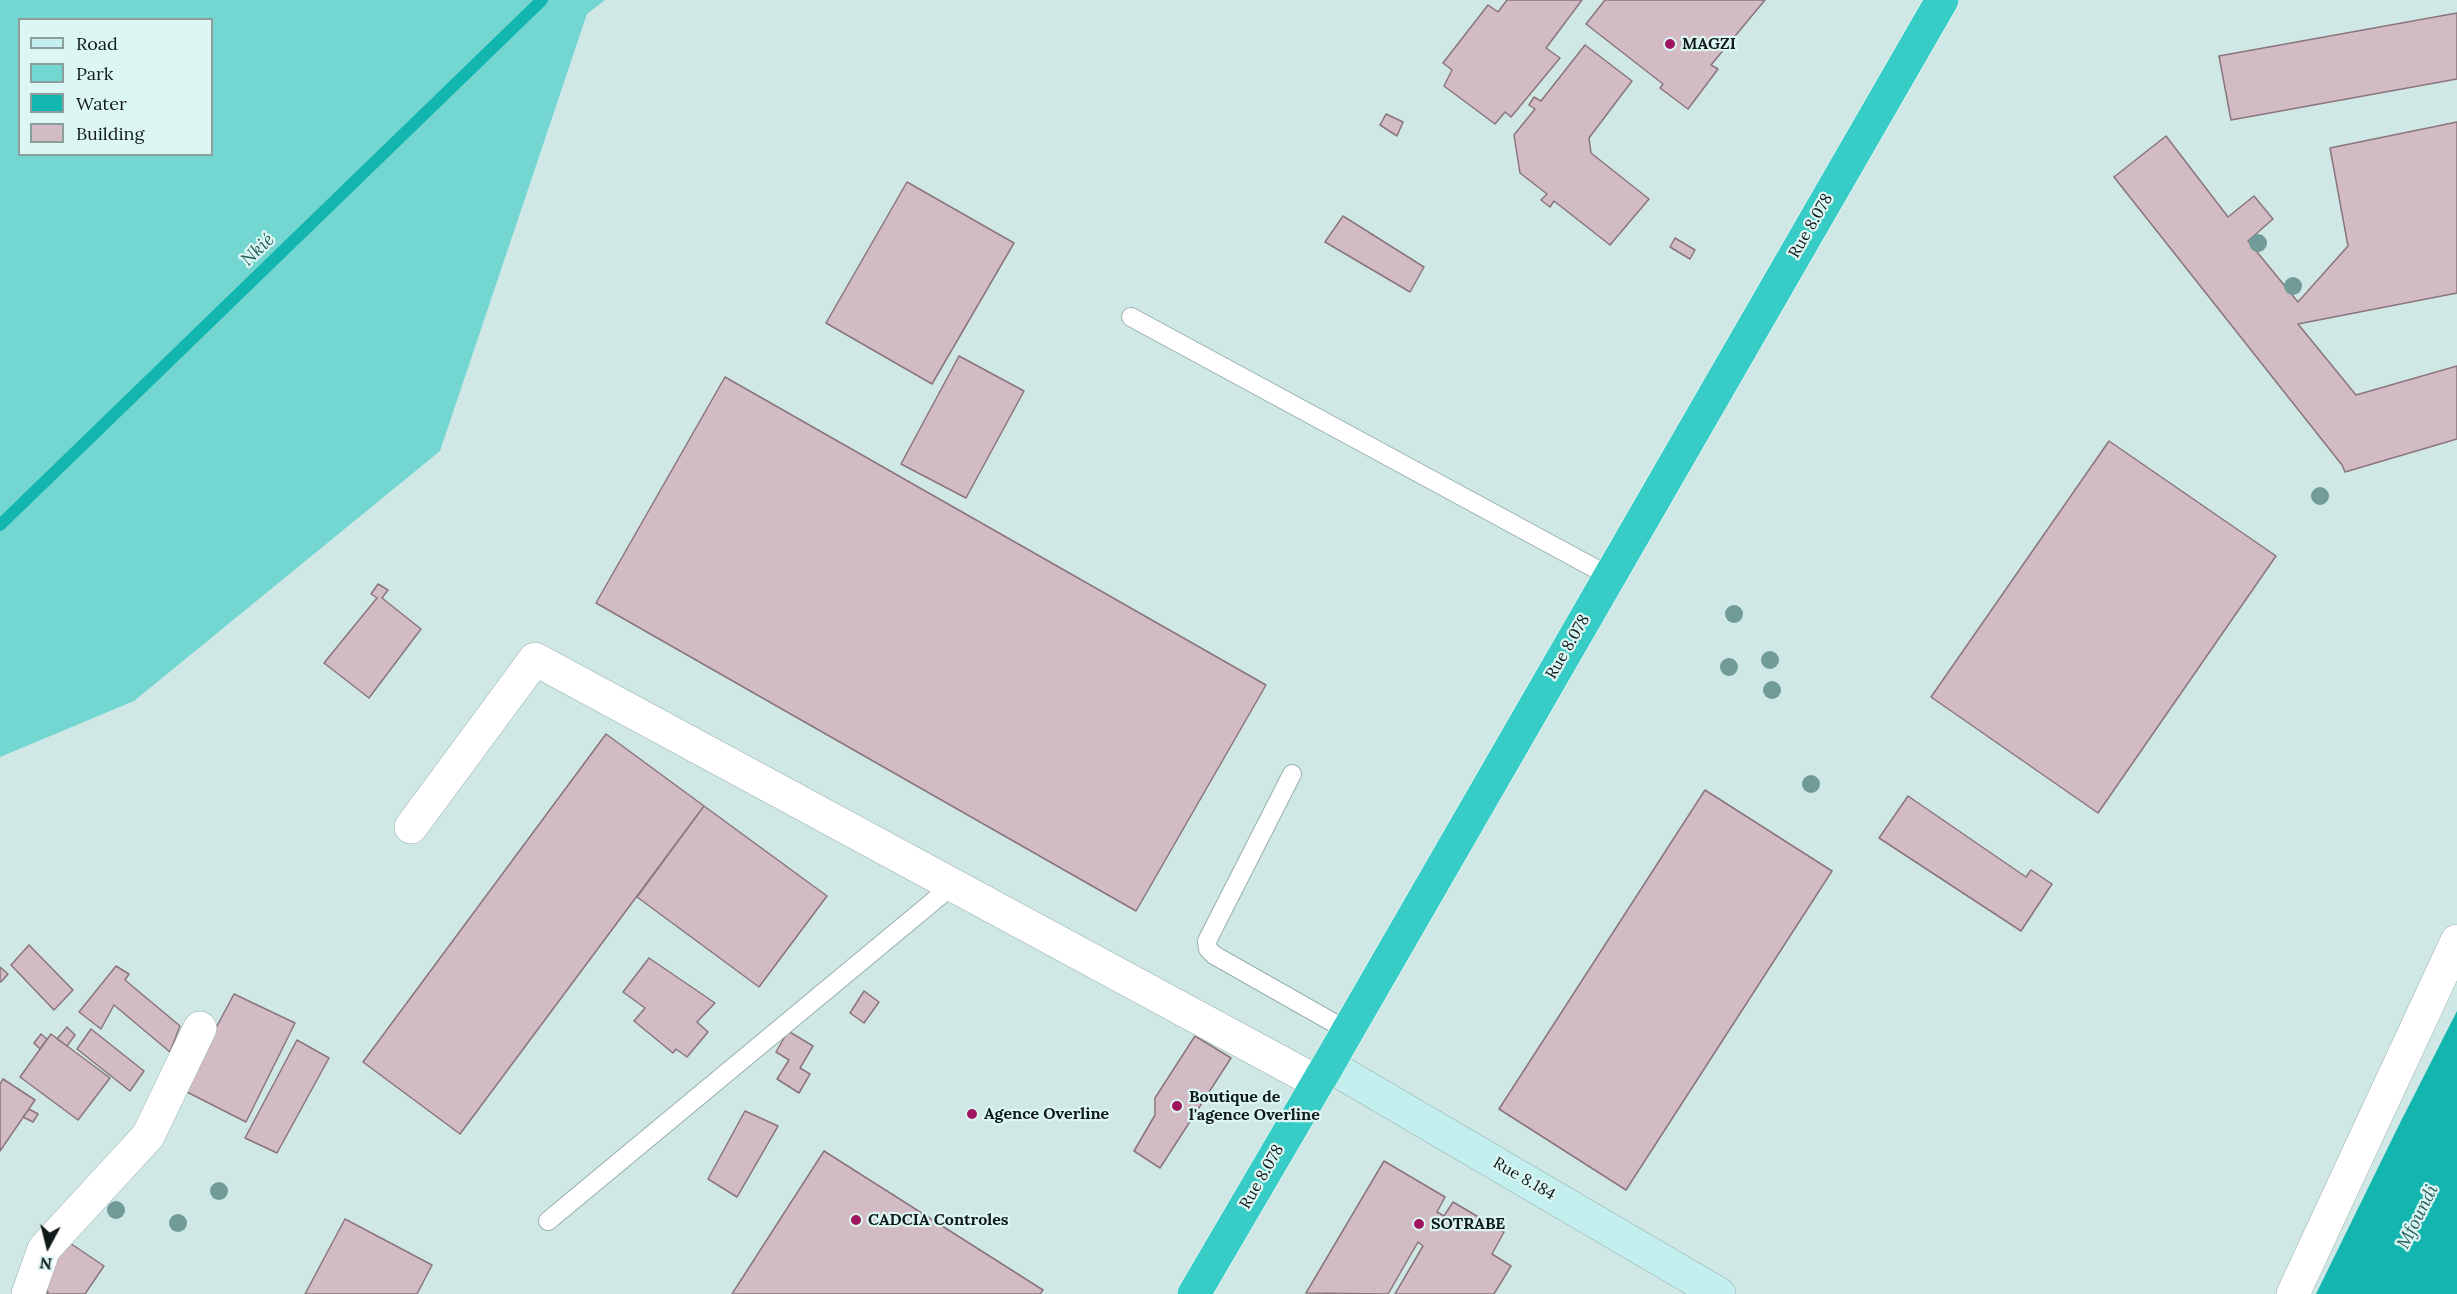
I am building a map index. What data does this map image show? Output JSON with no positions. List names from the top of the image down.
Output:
{
  "streets": {
    "highway": ["Rue 8.078"],
    "street": ["Rue 8.184"]
  },
  "crossings": [
    ["Rue 8.078", "Rue 8.184"]
  ],
  "water": ["Nkié", "Mfoundi"],
  "places": [
    "MAGZI",
    "Boutique de l'agence Overline",
    "Agence Overline",
    "CADCIA Controles",
    "SOTRABE"
  ],
  "legend": [
    "Road",
    "Park",
    "Water",
    "Building"
  ],
  "north": "bottom"
}
